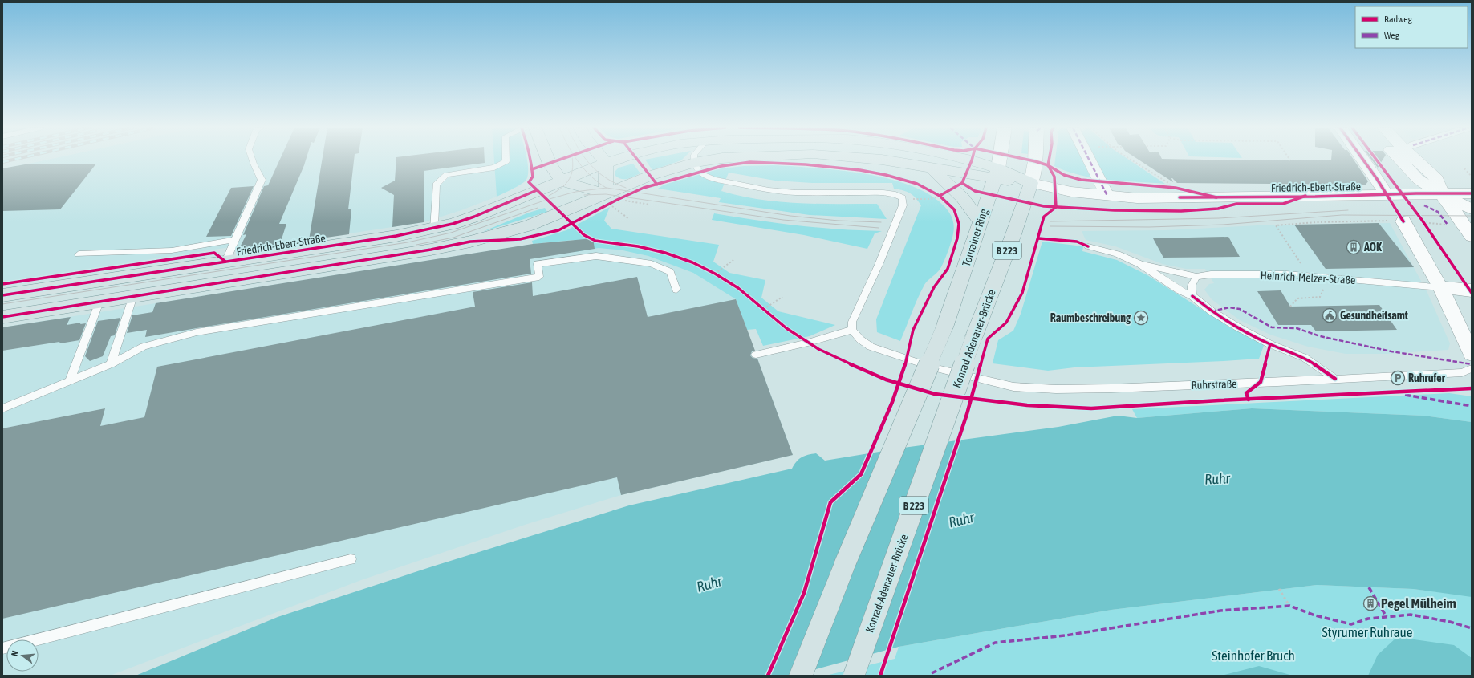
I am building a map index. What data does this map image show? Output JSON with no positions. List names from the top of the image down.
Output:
{
  "streets": {
    "main road": [
      "Friedrich-Ebert-Straße",
      "Tourainer Ring",
      "B 223",
      "Konrad-Adenauer-Brücke"
    ],
    "lane": ["Heinrich-Melzer-Straße", "Ruhrstraße"]
  },
  "crossings": [
    ["Friedrich-Ebert-Straße", "Tourainer Ring"],
    ["Friedrich-Ebert-Straße", "Konrad-Adenauer-Brücke"]
  ],
  "water": ["Ruhr"],
  "parks": ["Styrumer Ruhraue", "Steinhofer Bruch"],
  "places": {
    "building": ["AOK", "Pegel Mülheim"],
    "public building": ["Gesundheitsamt"],
    "place": ["Raumbeschreibung"],
    "parking": ["Ruhrufer"]
  },
  "legend": ["Radweg", "Weg"],
  "north": "left"
}
